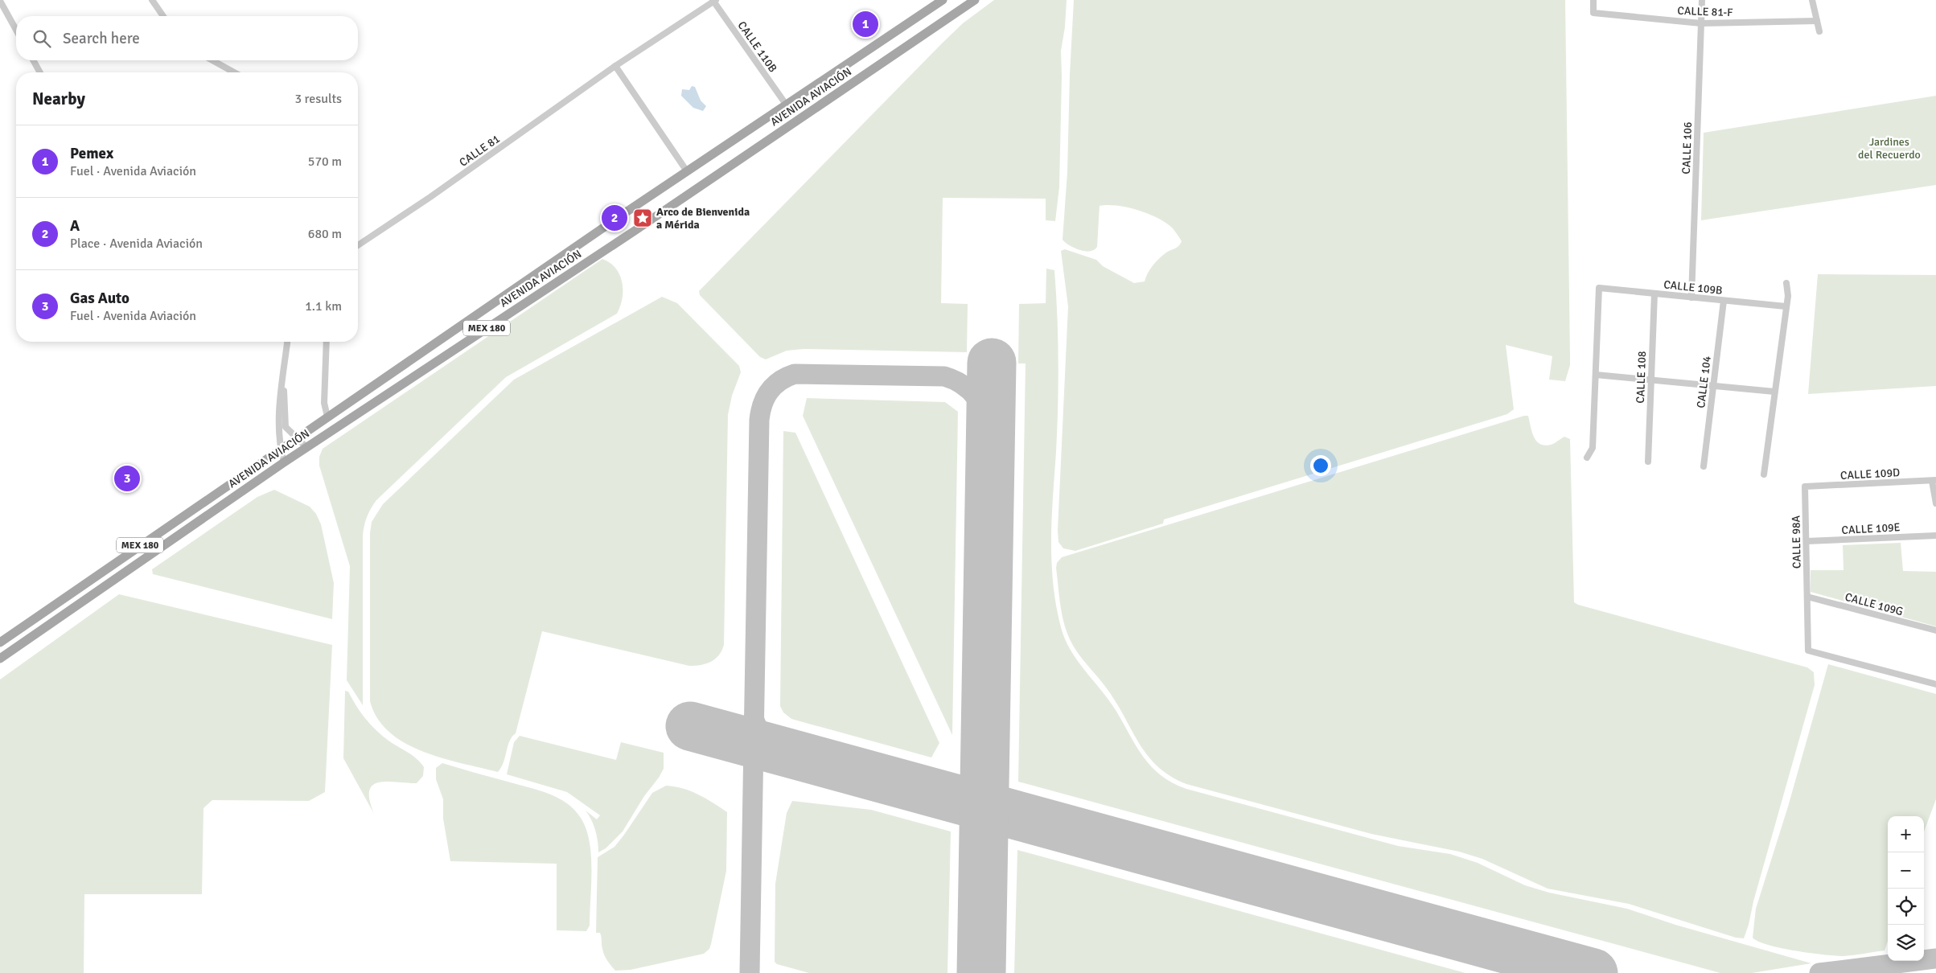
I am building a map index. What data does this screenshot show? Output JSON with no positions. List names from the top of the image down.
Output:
{
  "streets": {
    "main road": ["AVENIDA AVIACIÓN", "MEX 180"],
    "street": [
      "CALLE 81-F",
      "CALLE 110B",
      "CALLE 106",
      "CALLE 81",
      "CALLE 109B",
      "CALLE 108",
      "CALLE 104",
      "CALLE 109D",
      "CALLE 109E",
      "CALLE 98A",
      "CALLE 109G"
    ]
  },
  "crossings": [
    ["CALLE 81-F", "CALLE 106"],
    ["CALLE 110B", "AVENIDA AVIACIÓN"],
    ["CALLE 110B", "CALLE 81"],
    ["CALLE 106", "CALLE 109B"],
    ["CALLE 109B", "CALLE 108"],
    ["CALLE 109B", "CALLE 104"],
    ["CALLE 109D", "CALLE 98A"],
    ["CALLE 109E", "CALLE 98A"],
    ["CALLE 98A", "CALLE 109G"]
  ],
  "parks": ["Jardines del Recuerdo"],
  "places": {
    "place": ["Arco de Bienvenida a Mérida"]
  },
  "page": {
    "pins": ["1", "2", "3"],
    "search": "Search here",
    "heading": ["Nearby", "3 results"],
    "list": [
      {
        "mark": "1",
        "name": "Pemex",
        "note": "Fuel · Avenida Aviación",
        "value": "570 m"
      },
      {
        "mark": "2",
        "name": "A",
        "note": "Place · Avenida Aviación",
        "value": "680 m"
      },
      {
        "mark": "3",
        "name": "Gas Auto",
        "note": "Fuel · Avenida Aviación",
        "value": "1.1 km"
      }
    ],
    "map_buttons": ["+", "−"]
  }
}
